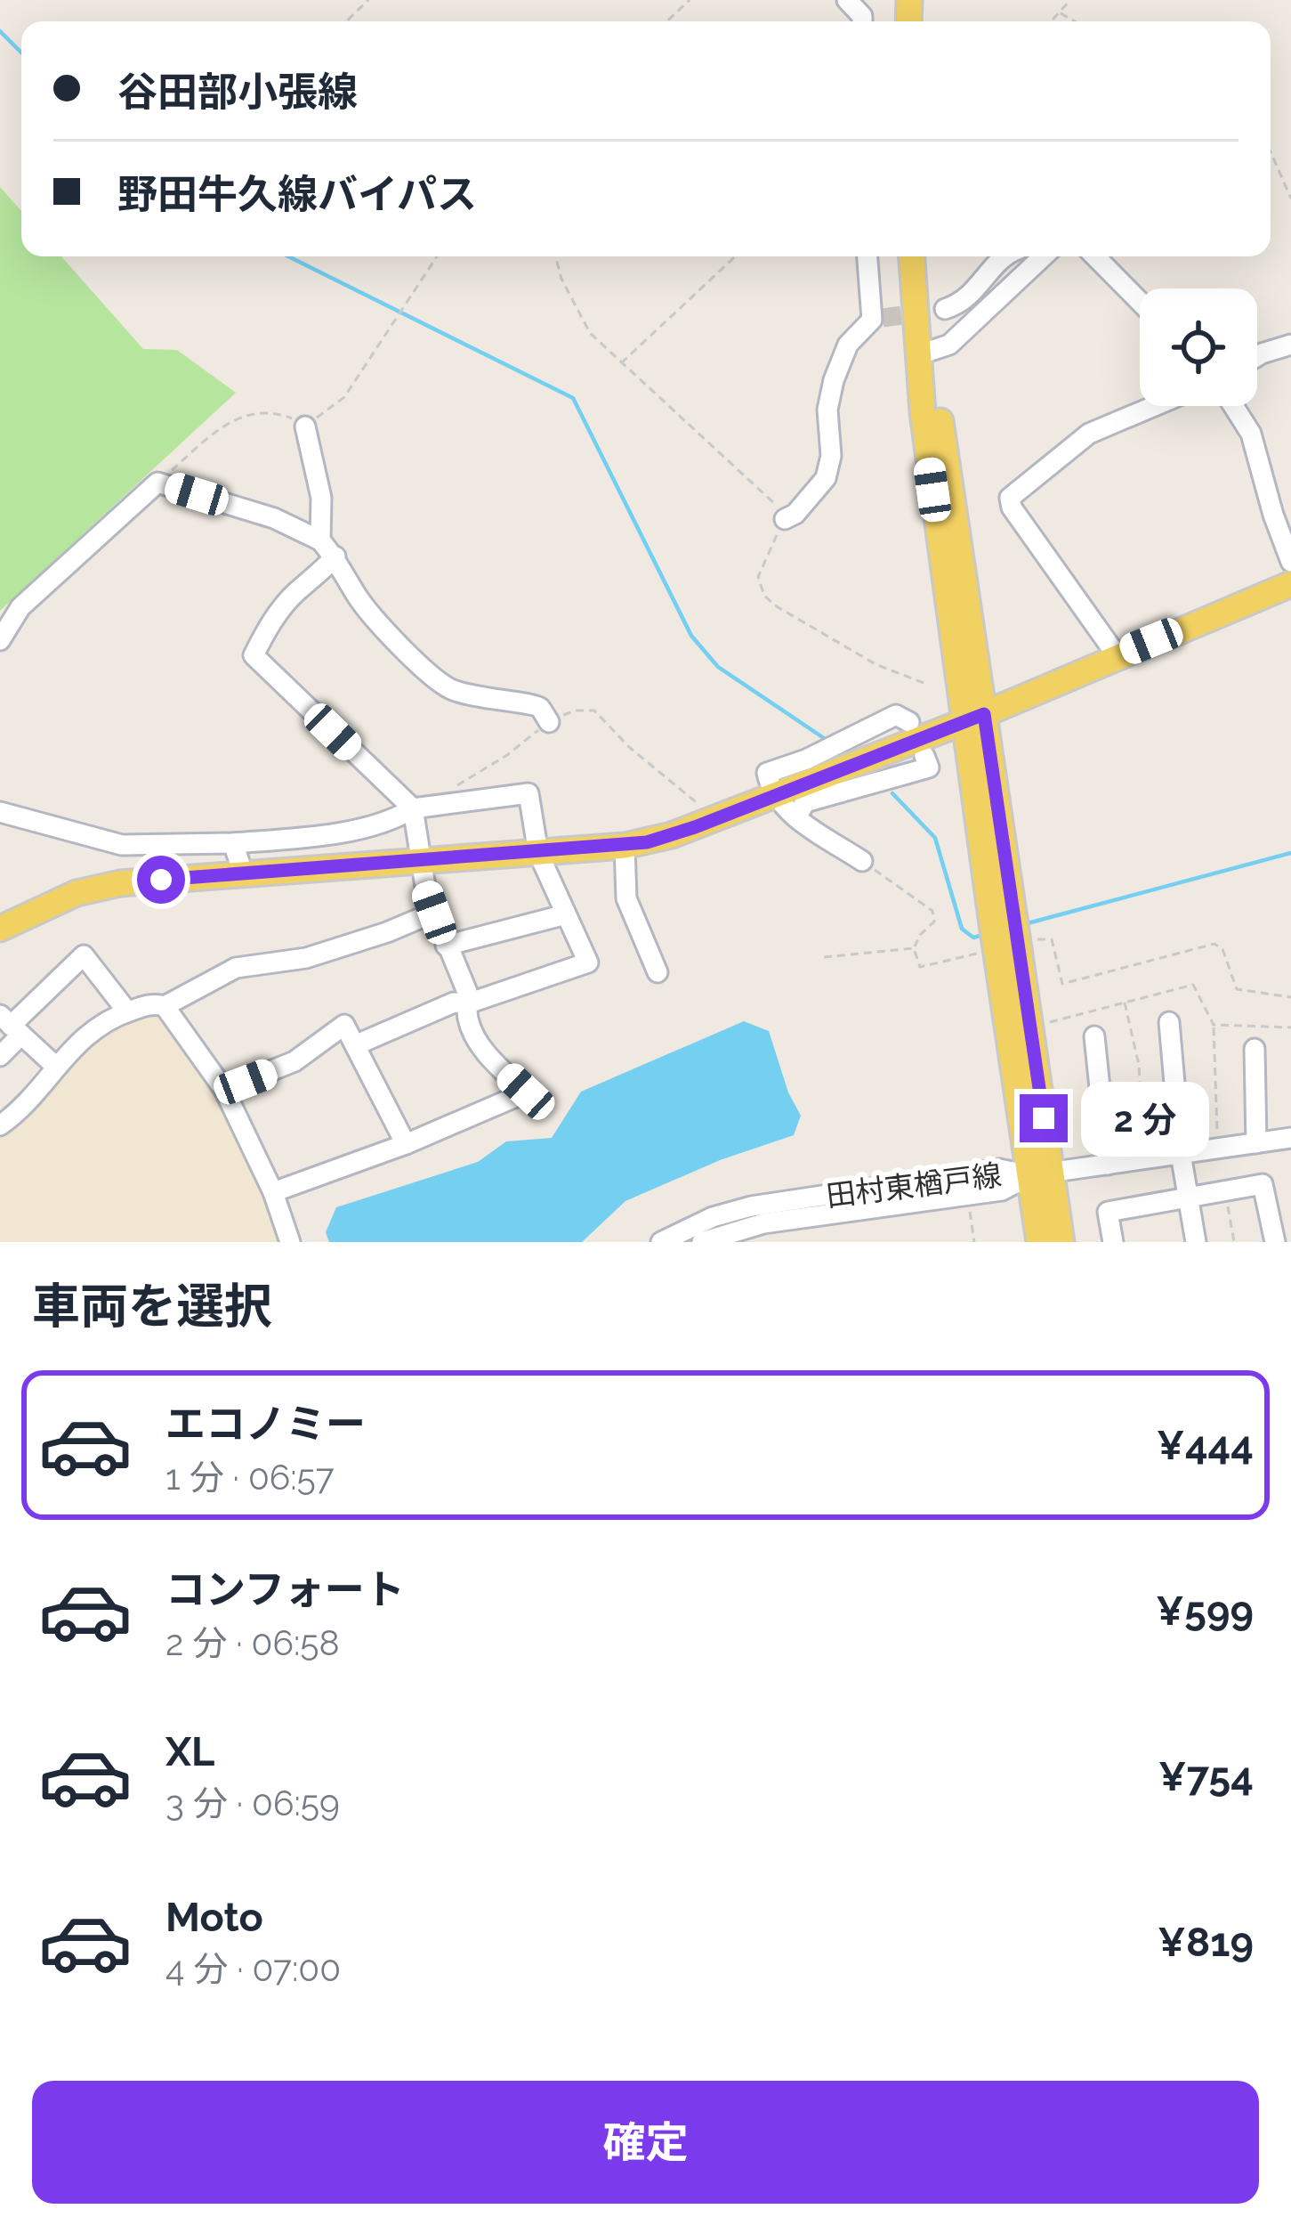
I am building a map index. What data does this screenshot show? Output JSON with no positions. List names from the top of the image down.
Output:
{
  "streets": {
    "street": ["田村東楢戸線"]
  },
  "page": {
    "banner": ["谷田部小張線", "野田牛久線バイパス"],
    "bubble": "2 分",
    "heading": "車両を選択",
    "list": [
      {
        "name": "エコノミー",
        "note": "1 分 · 06:57",
        "value": "¥444"
      },
      {
        "name": "コンフォート",
        "note": "2 分 · 06:58",
        "value": "¥599"
      },
      {
        "name": "XL",
        "note": "3 分 · 06:59",
        "value": "¥754"
      },
      {
        "name": "Moto",
        "note": "4 分 · 07:00",
        "value": "¥819"
      }
    ],
    "buttons": "確定"
  }
}
